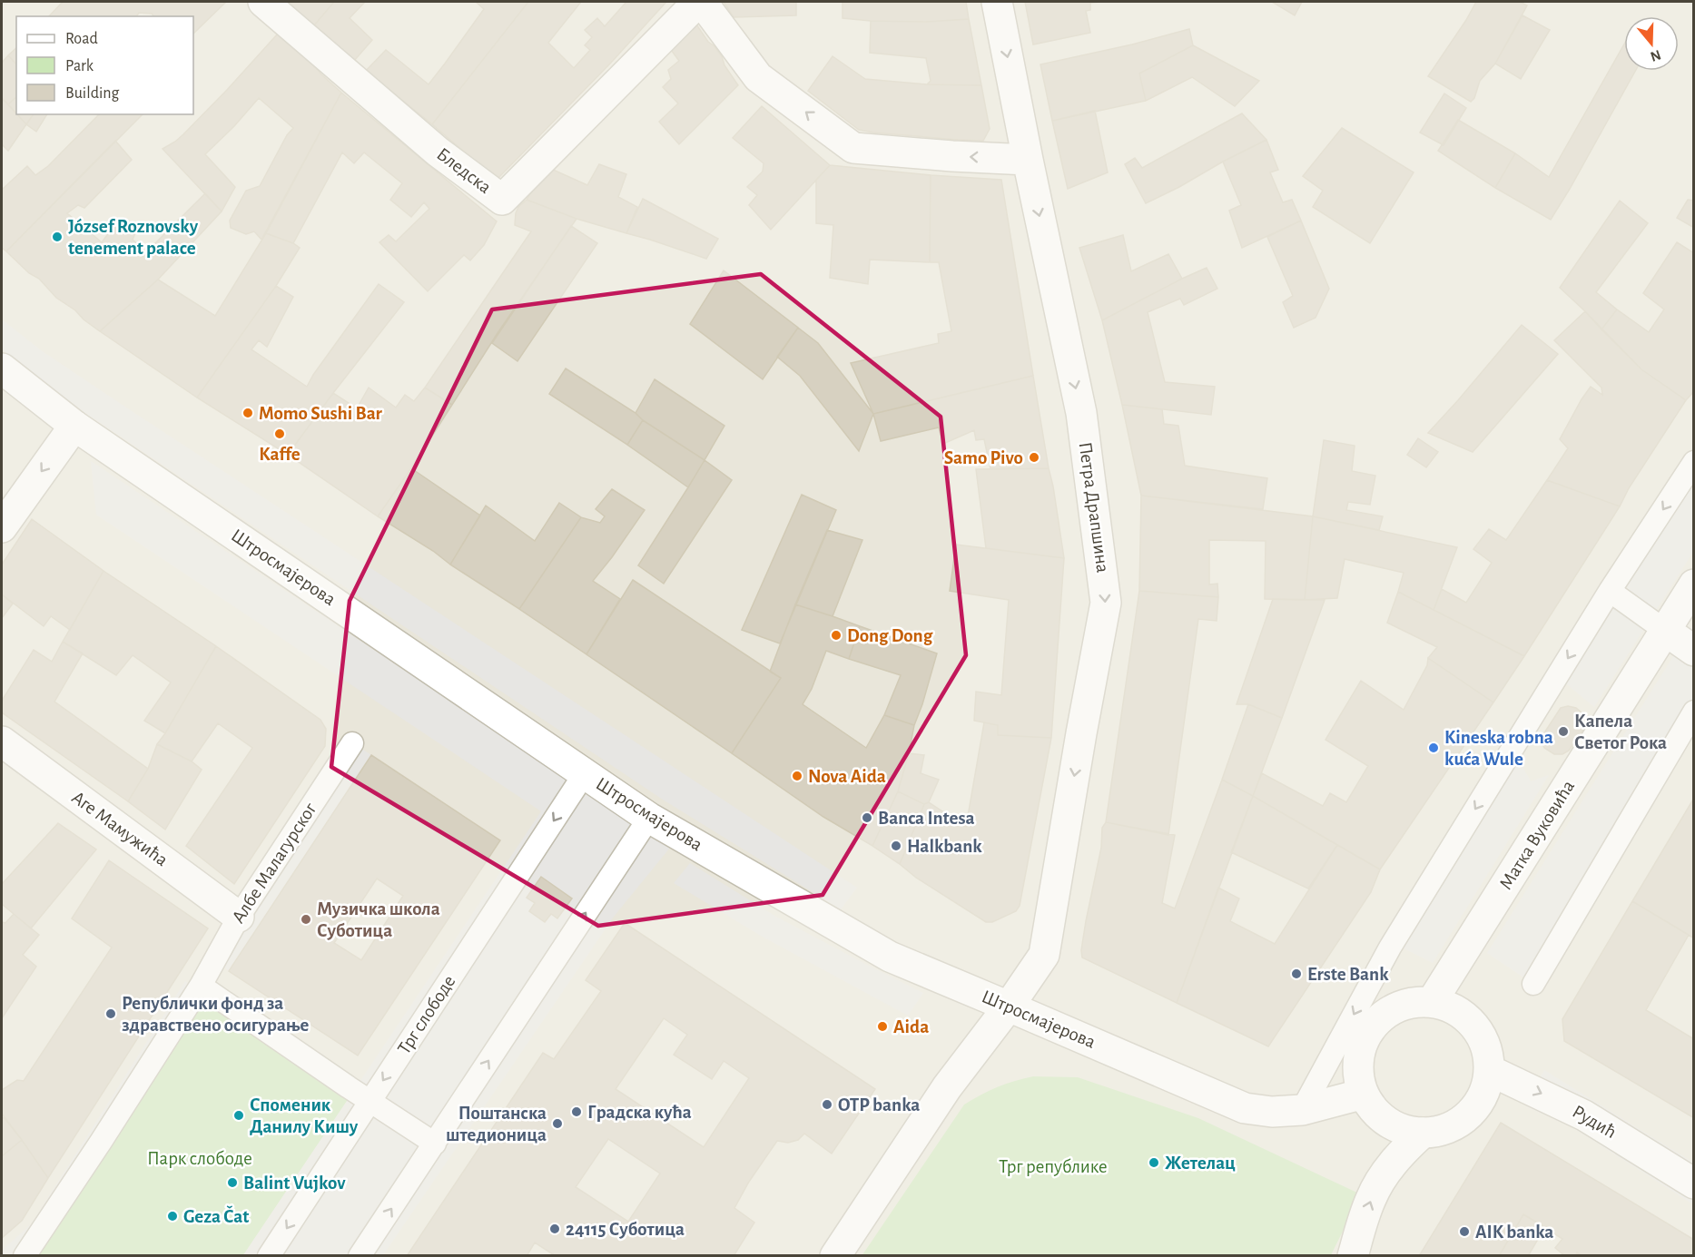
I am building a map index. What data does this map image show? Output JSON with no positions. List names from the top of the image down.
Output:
{
  "streets": {
    "street": [
      "Бледска",
      "Петра Драпшина",
      "Штросмајерова",
      "Аге Мамужића",
      "Матка Вуковића",
      "Рудић"
    ],
    "lane": ["Албе Малагурског", "Трг слободе"]
  },
  "crossings": [
    ["Петра Драпшина", "Штросмајерова"],
    ["Штросмајерова", "Матка Вуковића"],
    ["Штросмајерова", "Трг слободе"],
    ["Штросмајерова", "Рудић"],
    ["Аге Мамужића", "Албе Малагурског"],
    ["Матка Вуковића", "Рудић"]
  ],
  "one_way": ["Петра Драпшина", "Рудић"],
  "parks": ["Парк слободе", "Трг републике"],
  "places": [
    "József Roznovsky tenement palace",
    "Momo Sushi Bar",
    "Kaffe",
    "Samo Pivo",
    "Dong Dong",
    "Капела Светог Рока",
    "Kineska robna kuća Wule",
    "Nova Aida",
    "Banca Intesa",
    "Halkbank",
    "Музичка школа Суботица",
    "Erste Bank",
    "Републички фонд за здравствено осигурање",
    "Aida",
    "OTP banka",
    "Градска кућа",
    "Споменик Данилу Кишу",
    "Поштанска штедионица",
    "Жетелац",
    "Balint Vujkov",
    "Geza Čat",
    "24115 Суботица",
    "AIK banka"
  ],
  "legend": ["Road", "Park", "Building"],
  "north": "bottom"
}
